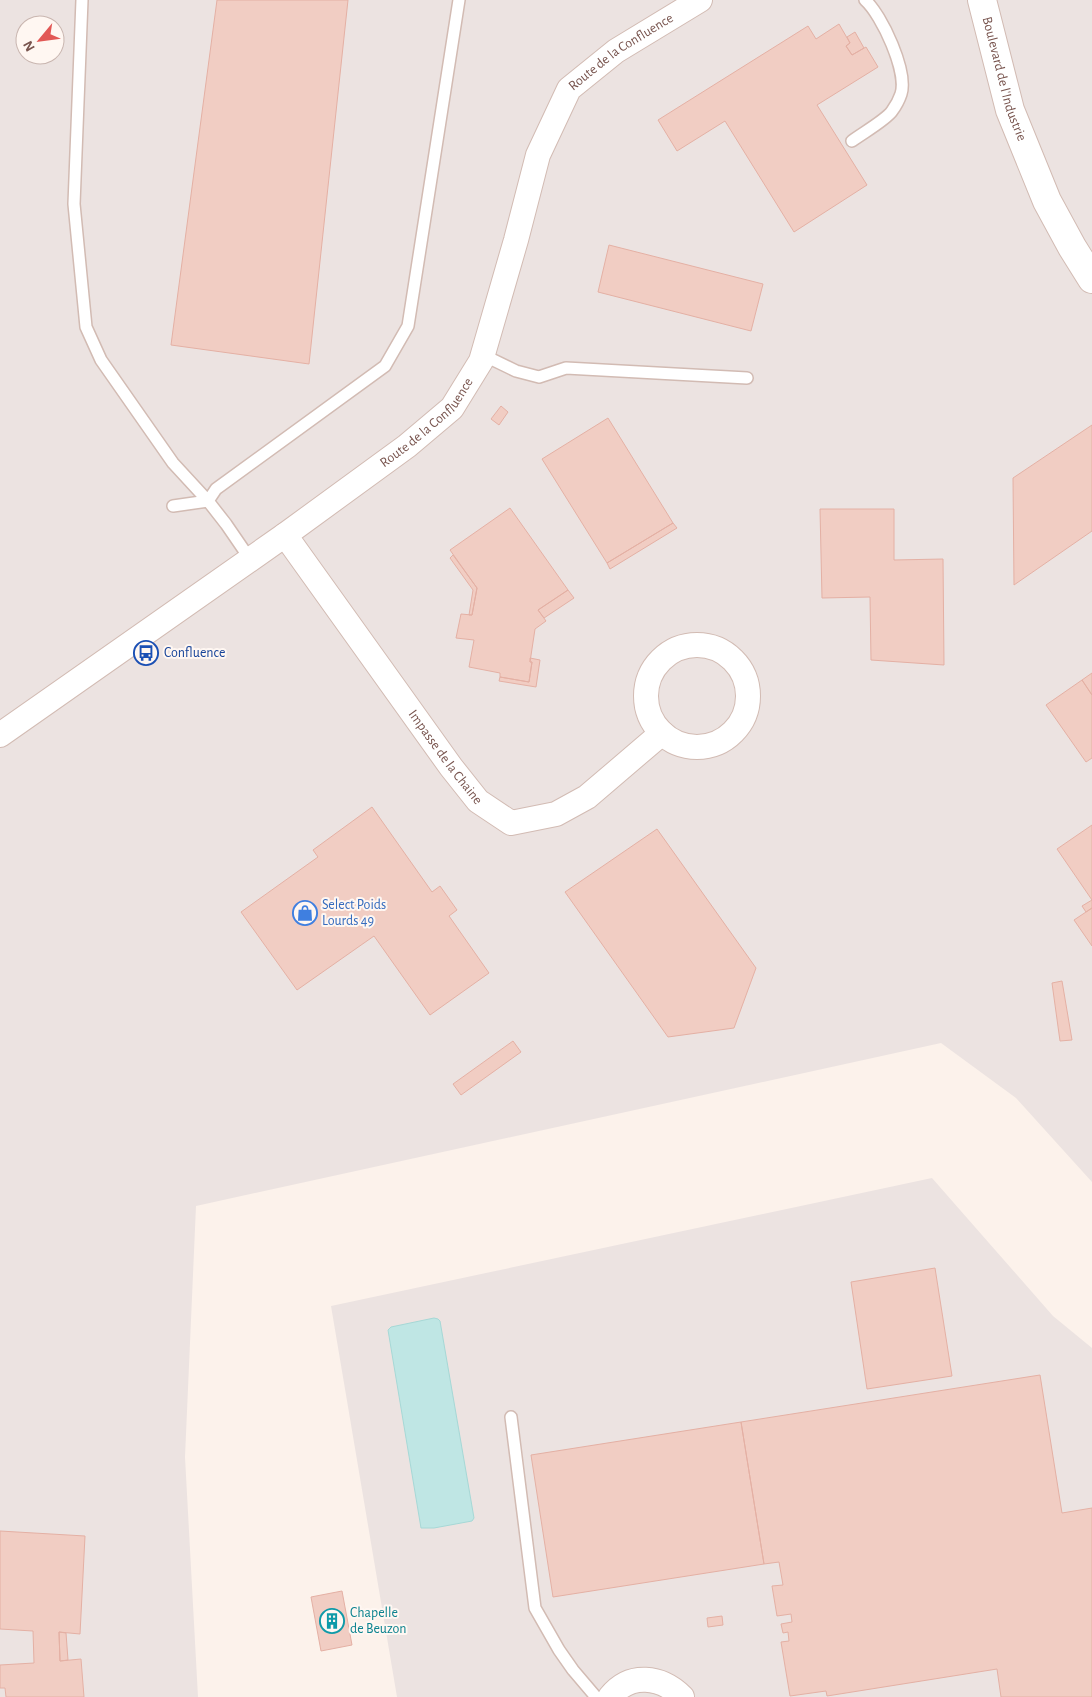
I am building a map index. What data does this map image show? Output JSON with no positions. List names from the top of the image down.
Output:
{
  "streets": {
    "street": ["Route de la Confluence", "Boulevard de l'Industrie", "Impasse de la Chaine"]
  },
  "crossings": [
    ["Route de la Confluence", "Impasse de la Chaine"]
  ],
  "places": {
    "bus stop": ["Confluence"],
    "shop": ["Select Poids Lourds 49"],
    "building": ["Chapelle de Beuzon"]
  },
  "north": "bottom left"
}
